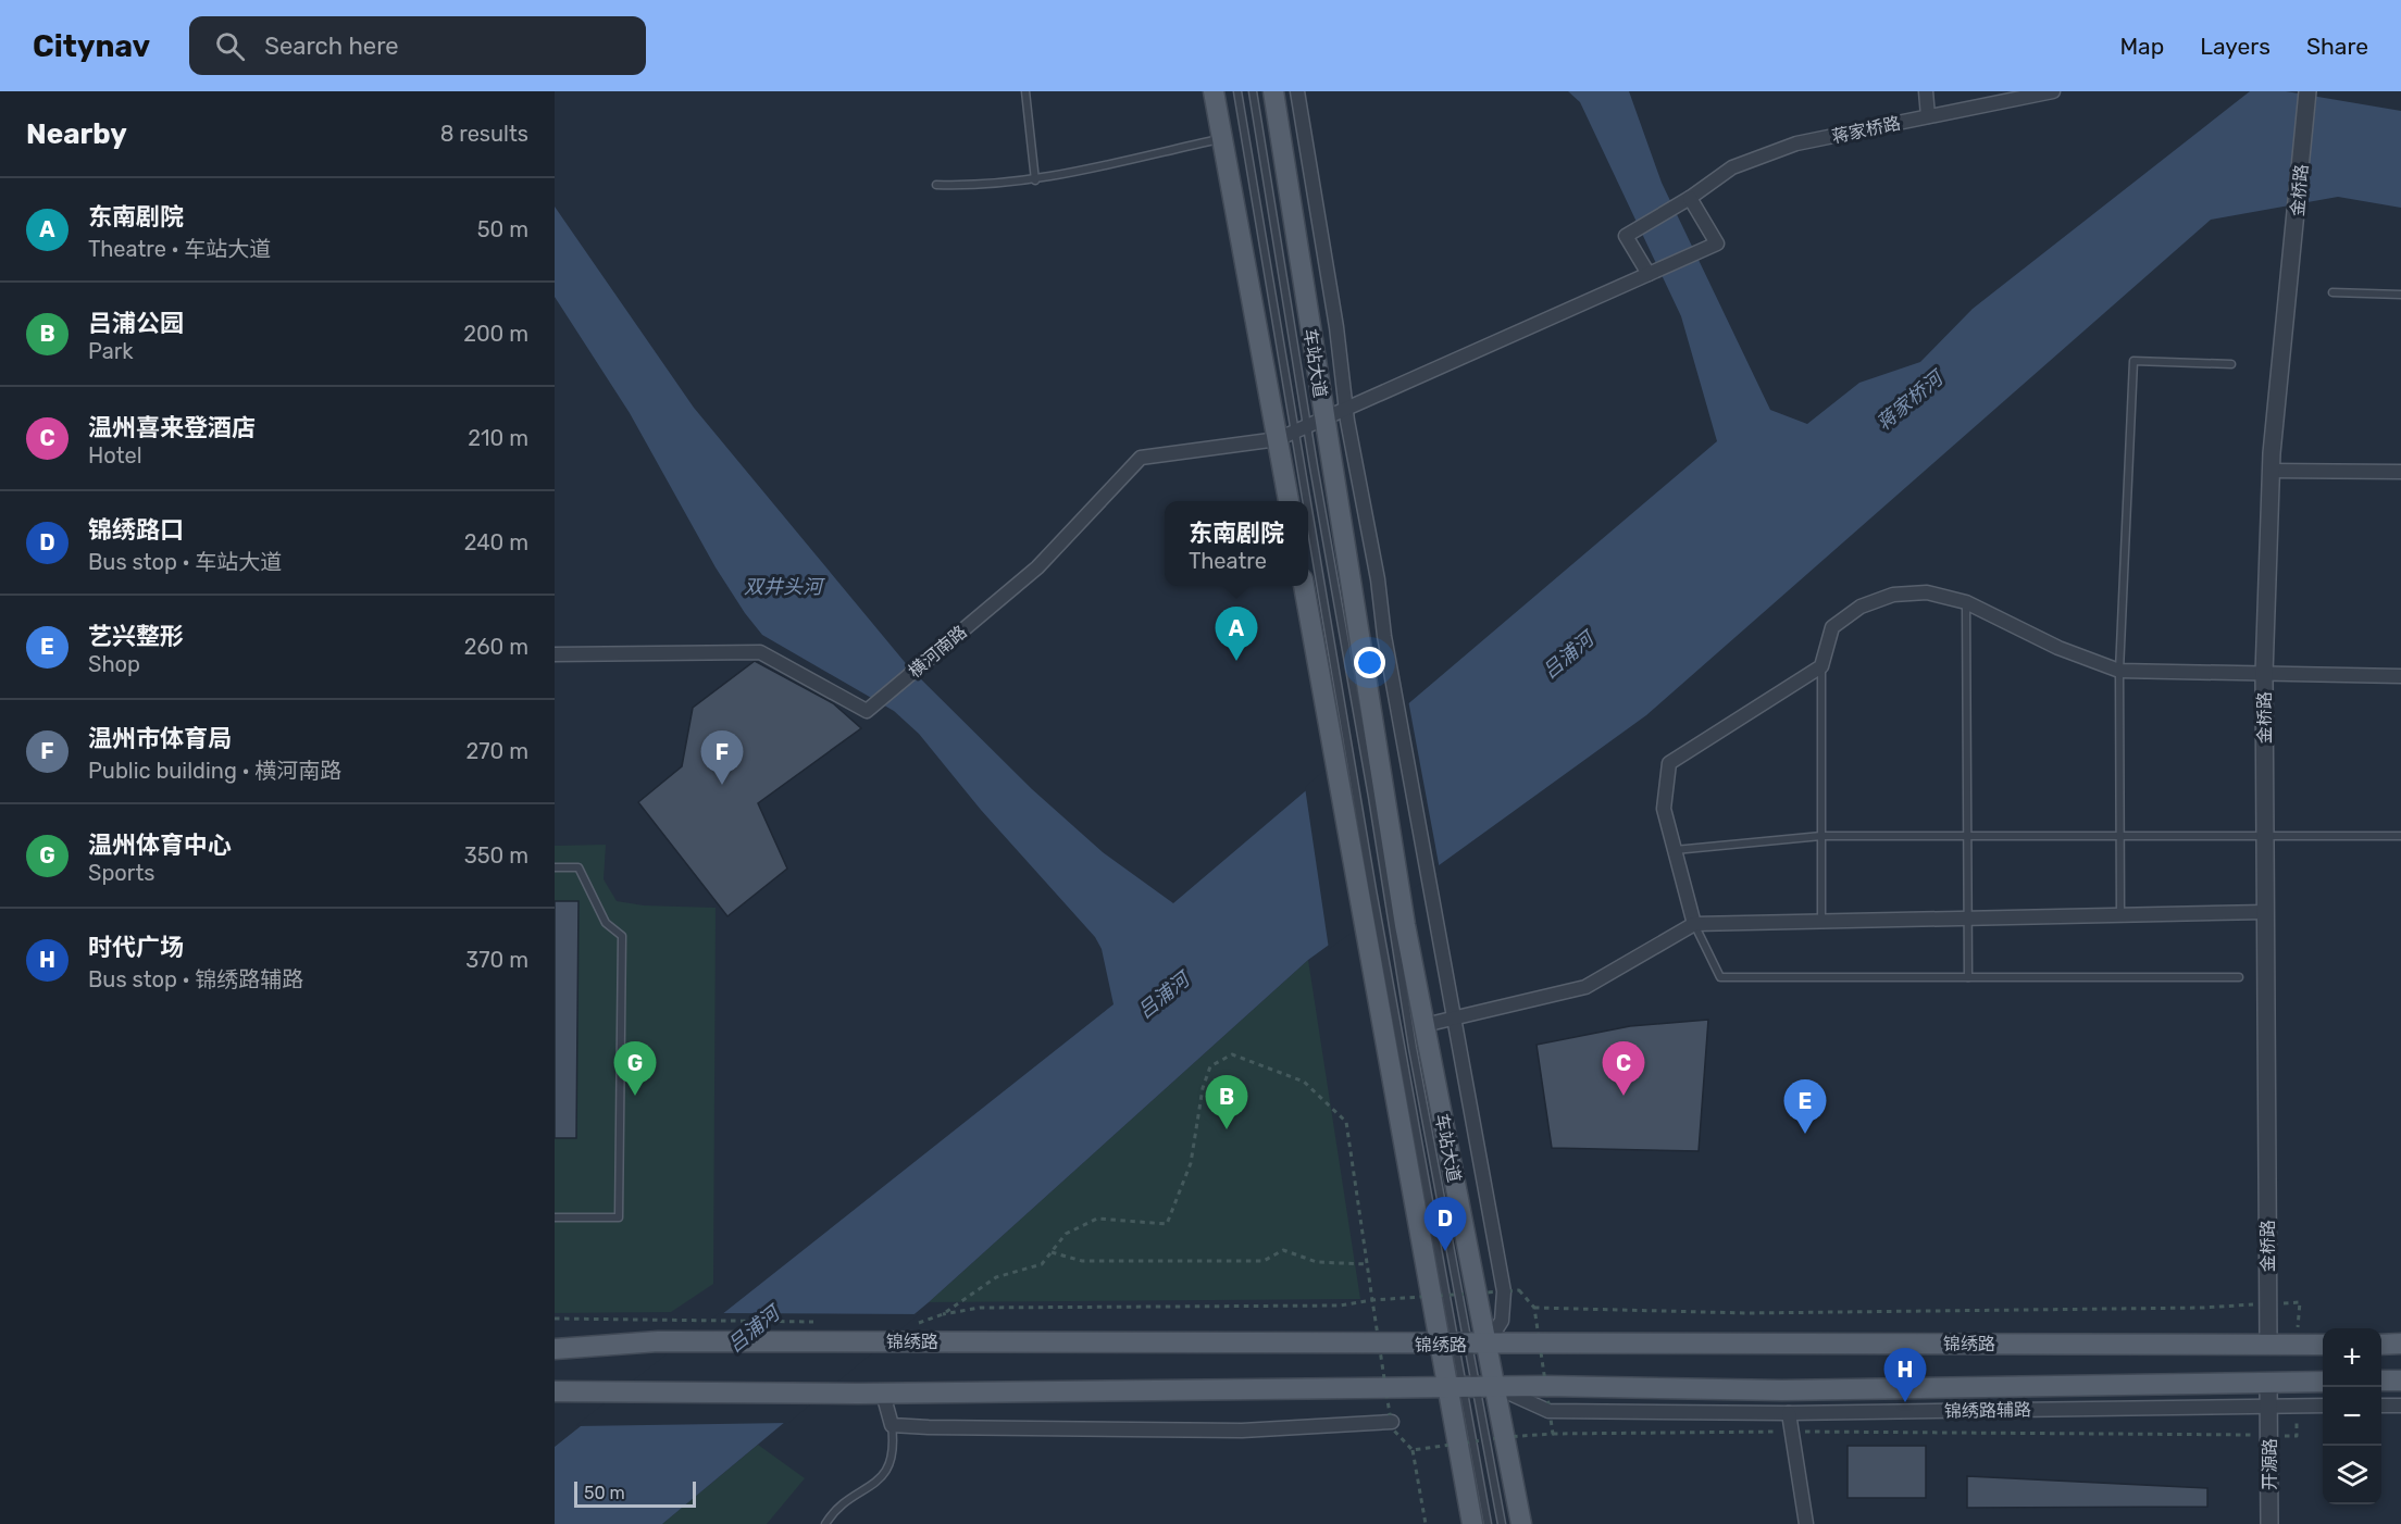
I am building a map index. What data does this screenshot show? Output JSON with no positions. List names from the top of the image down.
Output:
{
  "streets": {
    "main road": ["车站大道", "锦绣路"],
    "street": [
      "蒋家桥路",
      "金桥路",
      "横河南路",
      "锦绣路辅路",
      "开源路"
    ]
  },
  "crossings": [
    ["蒋家桥路", "横河南路"],
    ["金桥路", "锦绣路"],
    ["车站大道", "横河南路"],
    ["车站大道", "锦绣路"],
    ["车站大道", "锦绣路辅路"],
    ["锦绣路辅路", "开源路"]
  ],
  "water": ["蒋家桥河", "双井头河", "吕浦河"],
  "scale_bar": "50 m",
  "page": {
    "header": "Citynav",
    "search": "Search here",
    "nav": ["Map", "Layers", "Share"],
    "heading": ["Nearby", "8 results"],
    "list": [
      {
        "mark": "A",
        "name": "东南剧院",
        "note": "Theatre · 车站大道",
        "value": "50 m"
      },
      {
        "mark": "B",
        "name": "吕浦公园",
        "note": "Park",
        "value": "200 m"
      },
      {
        "mark": "C",
        "name": "温州喜来登酒店",
        "note": "Hotel",
        "value": "210 m"
      },
      {
        "mark": "D",
        "name": "锦绣路口",
        "note": "Bus stop · 车站大道",
        "value": "240 m"
      },
      {
        "mark": "E",
        "name": "艺兴整形",
        "note": "Shop",
        "value": "260 m"
      },
      {
        "mark": "F",
        "name": "温州市体育局",
        "note": "Public building · 横河南路",
        "value": "270 m"
      },
      {
        "mark": "G",
        "name": "温州体育中心",
        "note": "Sports",
        "value": "350 m"
      },
      {
        "mark": "H",
        "name": "时代广场",
        "note": "Bus stop · 锦绣路辅路",
        "value": "370 m"
      }
    ],
    "popup": ["东南剧院", "Theatre"],
    "pins": [
      "A",
      "F",
      "C",
      "G",
      "B",
      "E",
      "D",
      "H"
    ],
    "map_buttons": ["+", "−"],
    "scale": "50 m"
  }
}
